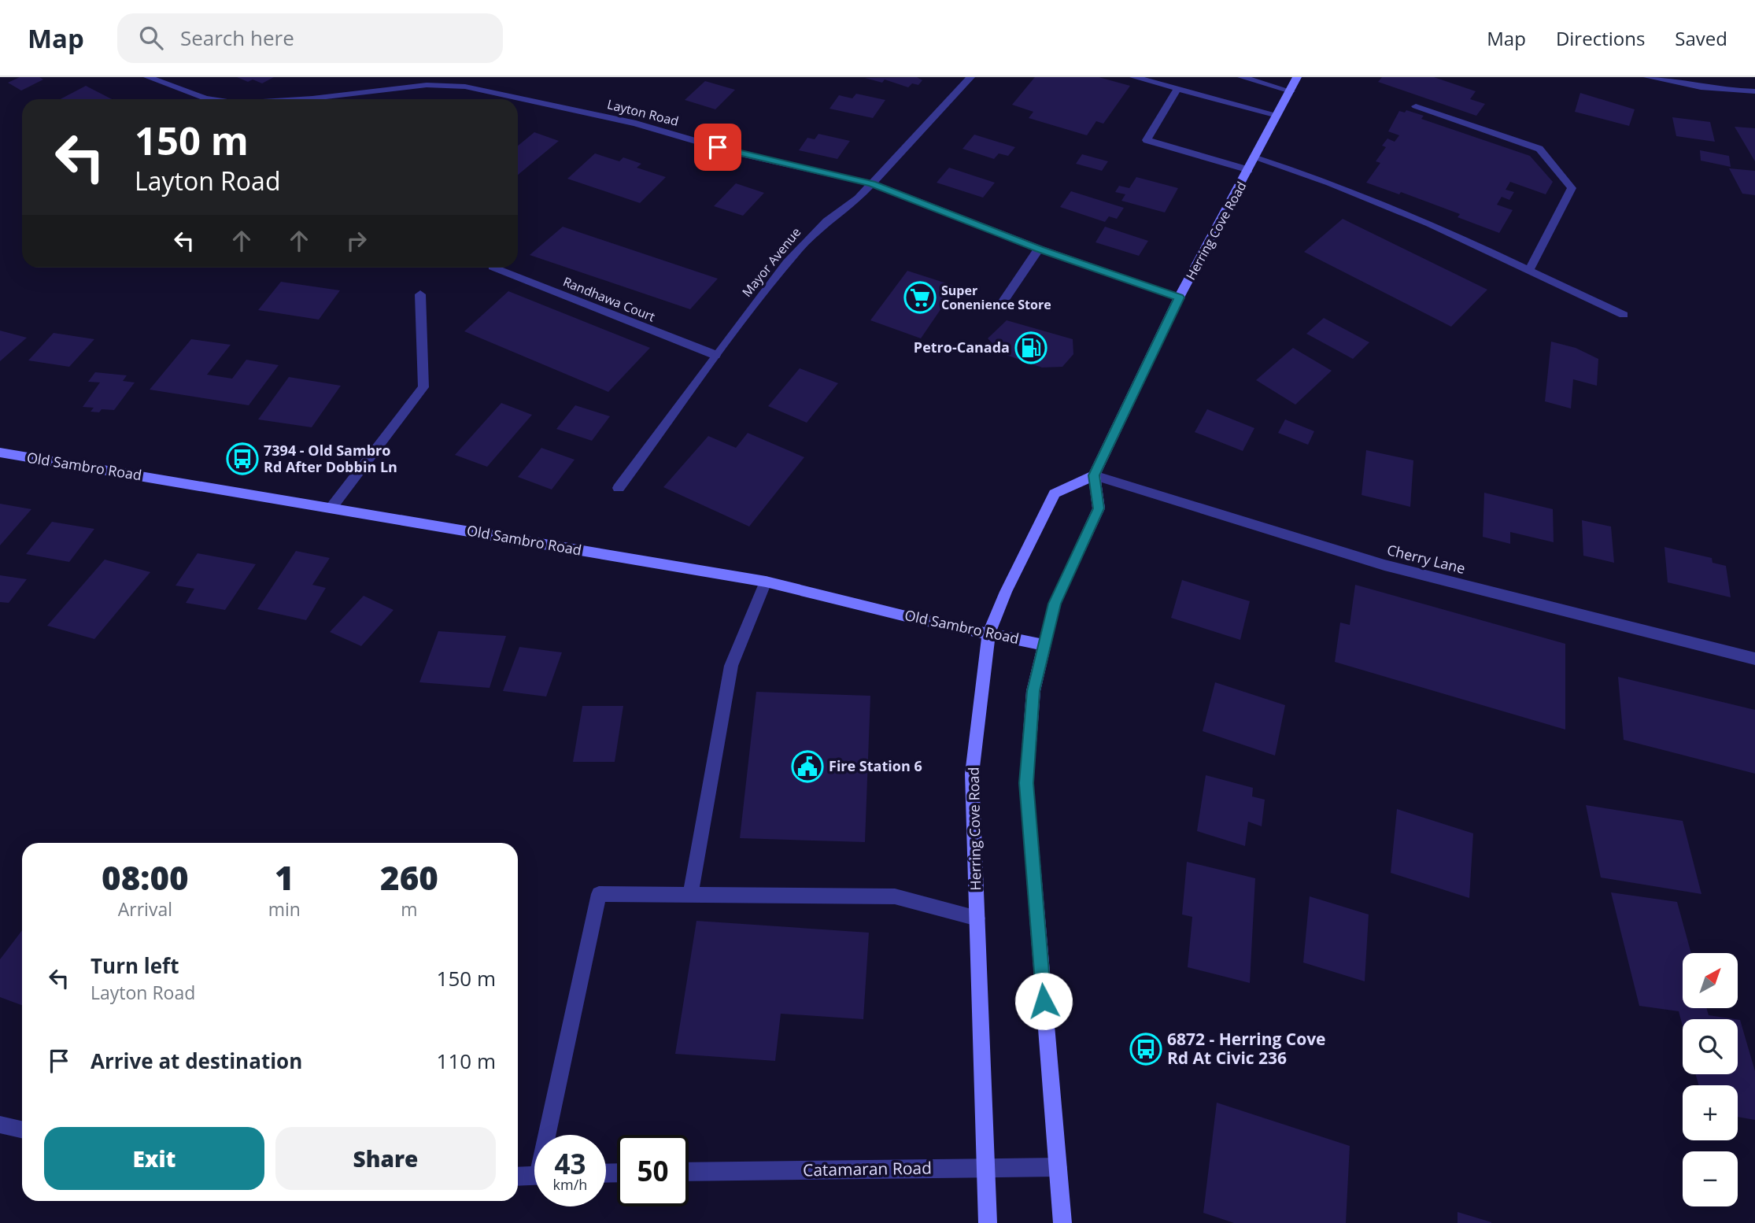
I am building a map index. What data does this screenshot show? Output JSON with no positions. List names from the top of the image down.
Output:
{
  "streets": {
    "main road": ["Herring Cove Road", "Old Sambro Road"],
    "street": [
      "Layton Road",
      "Mayor Avenue",
      "Randhawa Court",
      "Cherry Lane",
      "Catamaran Road"
    ]
  },
  "crossings": [
    ["Layton Road", "Herring Cove Road"],
    ["Layton Road", "Mayor Avenue"],
    ["Herring Cove Road", "Old Sambro Road"],
    ["Herring Cove Road", "Cherry Lane"],
    ["Herring Cove Road", "Catamaran Road"],
    ["Mayor Avenue", "Randhawa Court"]
  ],
  "places": {
    "supermarket": ["Super Conenience Store"],
    "fuel station": ["Petro-Canada"],
    "bus stop": ["7394 - Old Sambro Rd After Dobbin Ln", "6872 - Herring Cove Rd At Civic 236"],
    "public building": ["Fire Station 6"]
  },
  "north": "top right",
  "page": {
    "header": "Map",
    "search": "Search here",
    "nav": ["Map", "Directions", "Saved"],
    "turn": ["150 m", "Layton Road"],
    "eta": [
      "08:00",
      "Arrival",
      "1",
      "min",
      "260",
      "m"
    ],
    "list": [
      {
        "name": "Turn left",
        "note": "Layton Road",
        "value": "150 m"
      },
      {
        "name": "Arrive at destination",
        "value": "110 m"
      }
    ],
    "map_buttons": ["+", "−"],
    "buttons": ["Exit", "Share"],
    "speed": "43 km/h",
    "limit": "50"
  }
}
